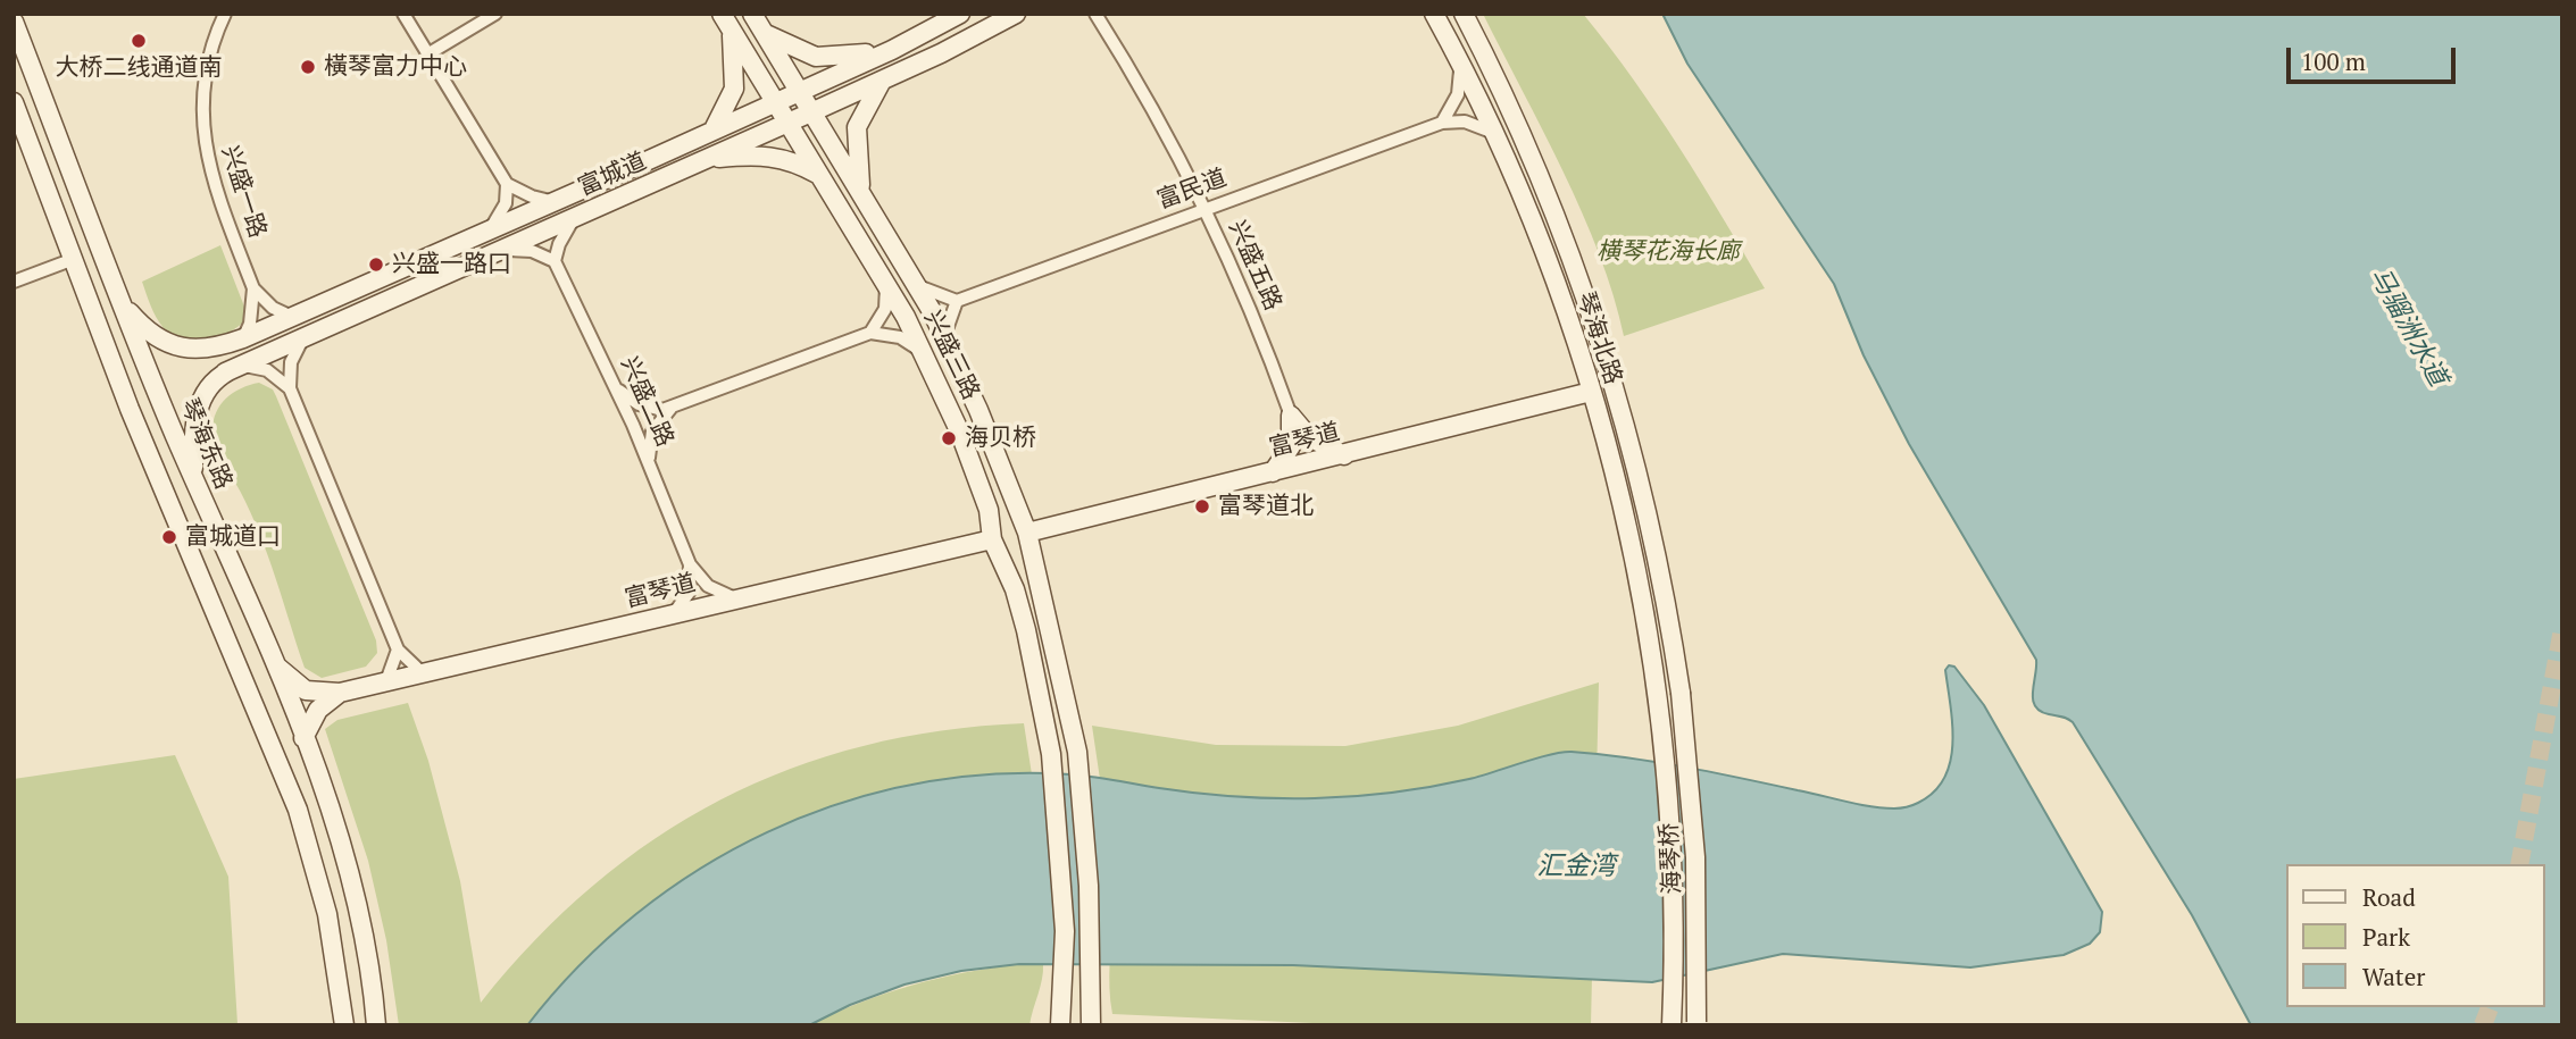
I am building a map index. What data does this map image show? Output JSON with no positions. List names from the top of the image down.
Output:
{
  "streets": {
    "street": [
      "富城道",
      "富民道",
      "兴盛一路",
      "兴盛五路",
      "琴海北路",
      "兴盛三路",
      "兴盛二路",
      "富琴道",
      "琴海东路",
      "海琴桥"
    ]
  },
  "crossings": [
    ["富城道", "兴盛三路"],
    ["富城道", "琴海东路"],
    ["富民道", "兴盛五路"],
    ["琴海北路", "富琴道"],
    ["琴海北路", "海琴桥"],
    ["兴盛三路", "富琴道"],
    ["兴盛二路", "富琴道"]
  ],
  "water": ["马骝洲水道", "汇金湾"],
  "parks": ["横琴花海长廊"],
  "places": [
    "大桥二线通道南",
    "橫琴富力中心",
    "兴盛一路口",
    "海贝桥",
    "富琴道北",
    "富城道口"
  ],
  "legend": ["Road", "Park", "Water"],
  "scale_bar": "100 m"
}
